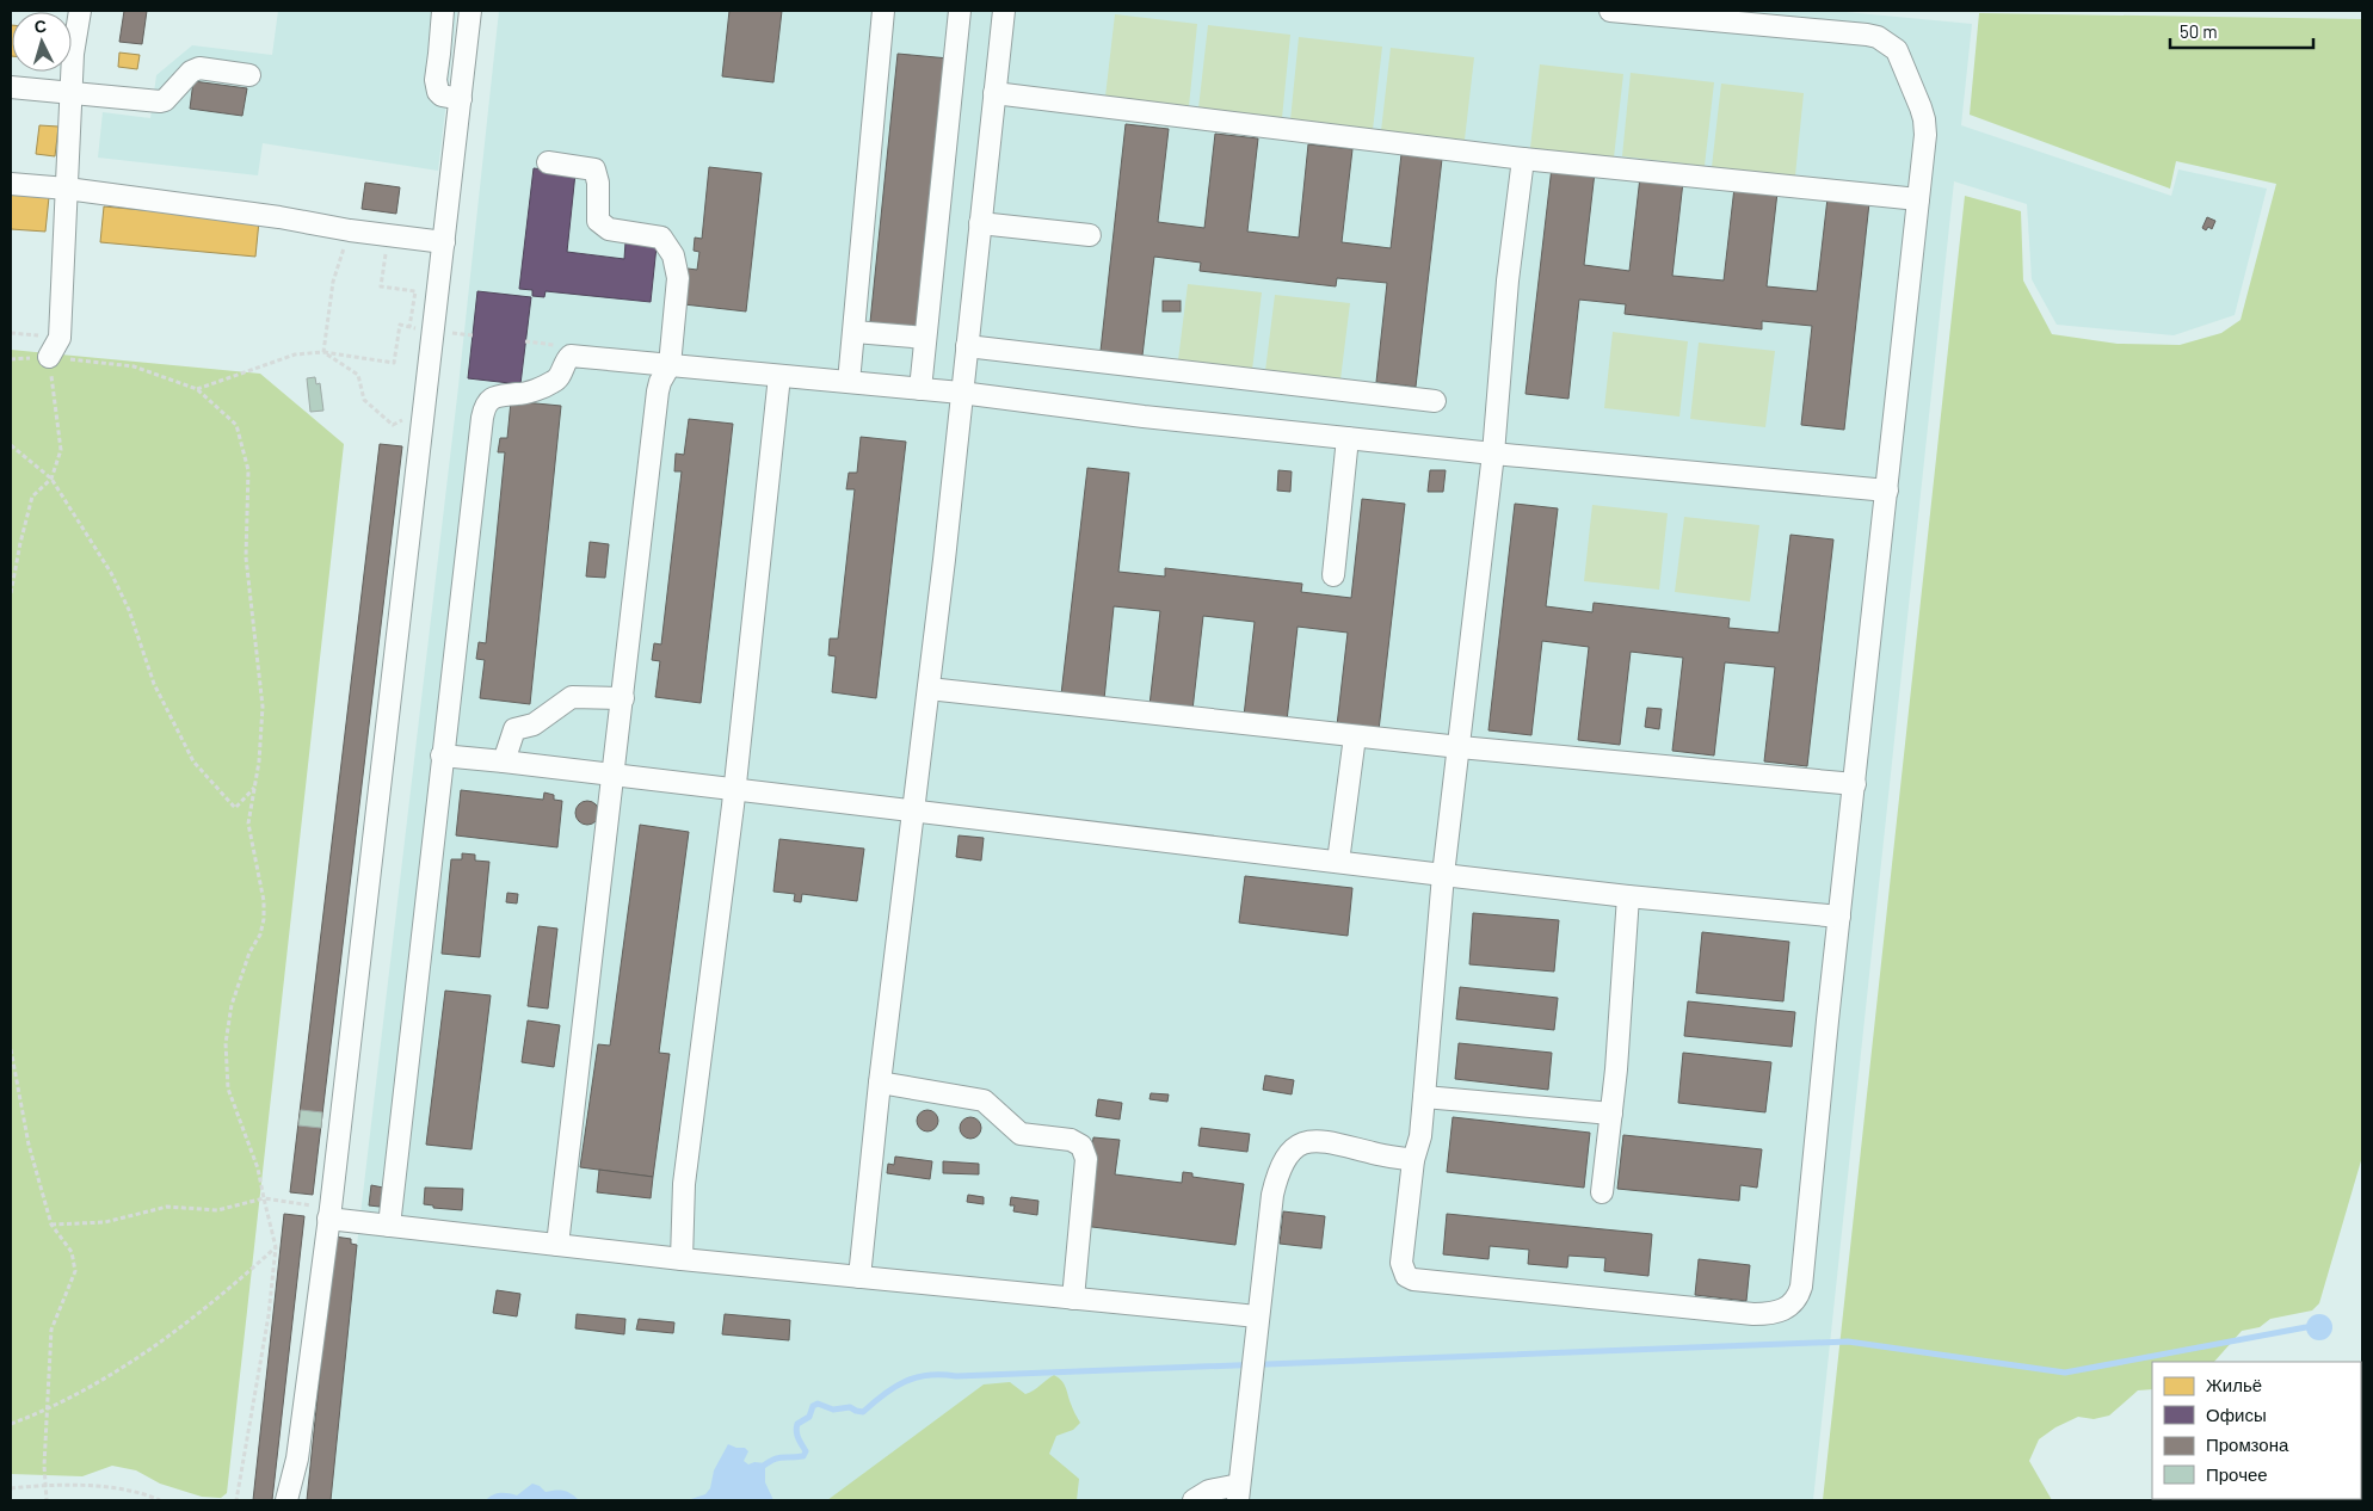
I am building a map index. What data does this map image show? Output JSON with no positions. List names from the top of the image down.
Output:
{
  "legend": [
    "Жильё",
    "Офисы",
    "Промзона",
    "Прочее"
  ],
  "scale_bar": "50 m",
  "north": "top"
}
